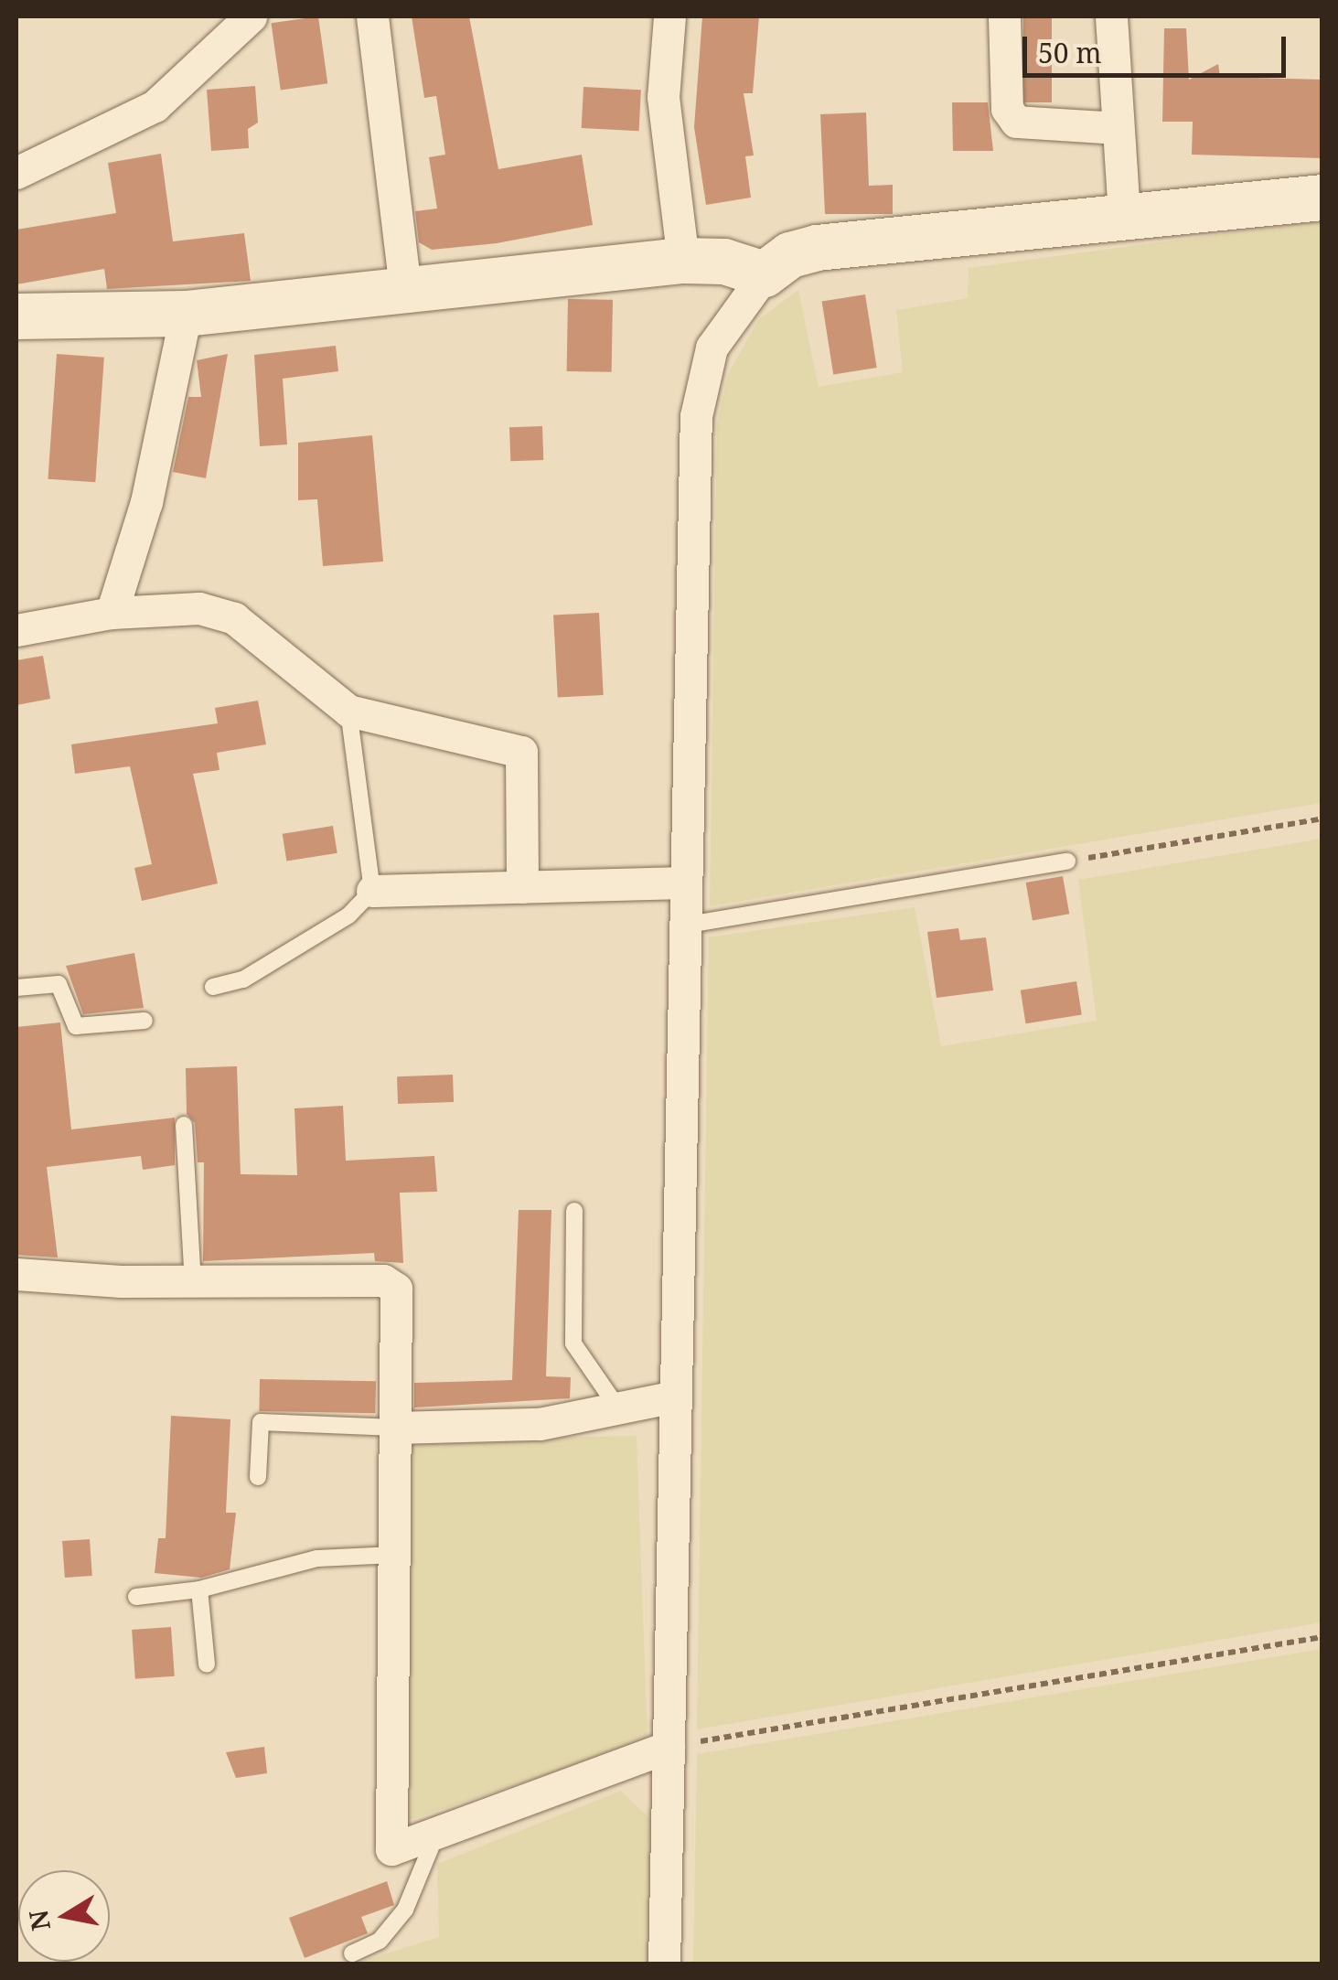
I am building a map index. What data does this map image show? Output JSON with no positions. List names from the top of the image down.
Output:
{
  "scale_bar": "50 m",
  "north": "left"
}
